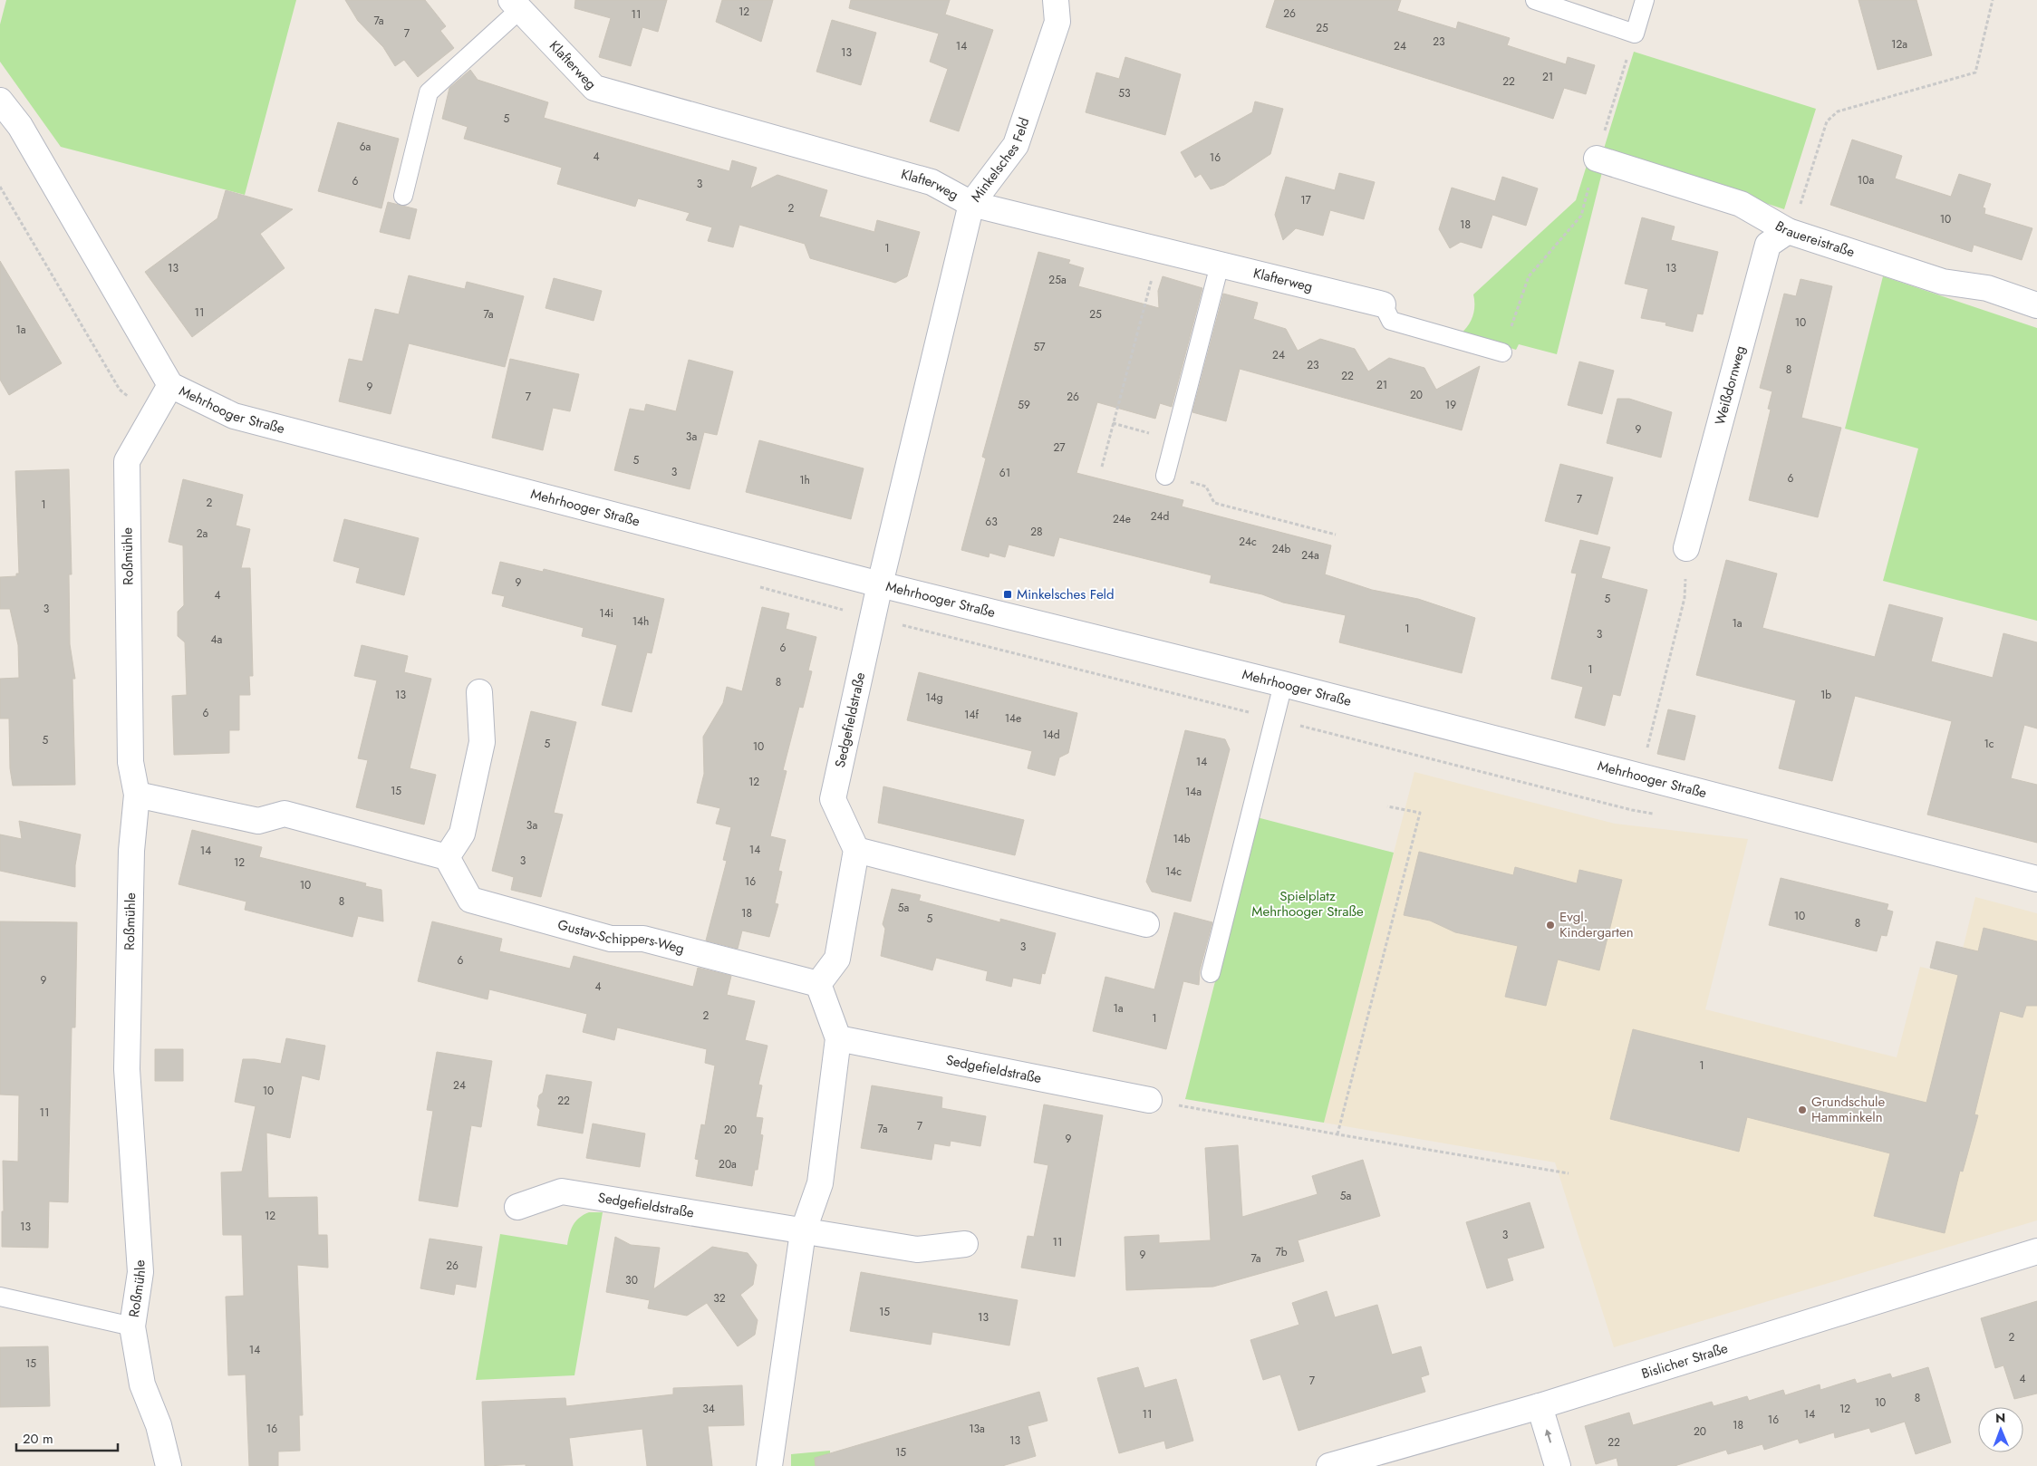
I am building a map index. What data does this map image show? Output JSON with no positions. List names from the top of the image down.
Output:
{
  "streets": {
    "street": [
      "Klafterweg",
      "Minkelsches Feld",
      "Brauereistraße",
      "Weißdornweg",
      "Mehrhooger Straße",
      "Roßmühle",
      "Sedgefieldstraße",
      "Gustav-Schippers-Weg",
      "Bislicher Straße"
    ]
  },
  "crossings": [
    ["Klafterweg", "Minkelsches Feld"],
    ["Minkelsches Feld", "Mehrhooger Straße"],
    ["Minkelsches Feld", "Sedgefieldstraße"],
    ["Brauereistraße", "Weißdornweg"],
    ["Mehrhooger Straße", "Roßmühle"],
    ["Mehrhooger Straße", "Sedgefieldstraße"]
  ],
  "parks": ["Spielplatz Mehrhooger Straße"],
  "places": {
    "transit": ["Minkelsches Feld"],
    "other": ["Evgl. Kindergarten", "Grundschule Hamminkeln"]
  },
  "house_numbers": [
    "12",
    "26",
    "11",
    "7a",
    "25",
    "7",
    "23",
    "12a",
    "14",
    "24",
    "13",
    "21",
    "22",
    "53",
    "5",
    "6a",
    "4",
    "16",
    "10a",
    "6",
    "3",
    "17",
    "2",
    "10",
    "18",
    "1",
    "13",
    "13",
    "25a",
    "11",
    "7a",
    "25",
    "10",
    "1a",
    "57",
    "24",
    "23",
    "8",
    "22",
    "21",
    "9",
    "20",
    "7",
    "26",
    "59",
    "19",
    "9",
    "3a",
    "27",
    "5",
    "3",
    "61",
    "6",
    "1h",
    "7",
    "2",
    "1",
    "24d",
    "24e",
    "63",
    "28",
    "2a",
    "24c",
    "24b",
    "24a",
    "9",
    "4",
    "5",
    "3",
    "14i",
    "14h",
    "1a",
    "1",
    "3",
    "4a",
    "6",
    "1",
    "8",
    "13",
    "1b",
    "14g",
    "6",
    "14f",
    "14e",
    "14d",
    "5",
    "5",
    "1c",
    "10",
    "14",
    "12",
    "15",
    "14a",
    "3a",
    "14b",
    "14",
    "14",
    "3",
    "12",
    "14c",
    "16",
    "10",
    "8",
    "5a",
    "18",
    "10",
    "5",
    "8",
    "3",
    "6",
    "9",
    "4",
    "1a",
    "2",
    "1",
    "1",
    "24",
    "10",
    "22",
    "11",
    "7",
    "7a",
    "20",
    "9",
    "20a",
    "5a",
    "12",
    "13",
    "3",
    "11",
    "7b",
    "9",
    "7a",
    "26",
    "30",
    "32",
    "15",
    "13",
    "2",
    "14",
    "15",
    "4",
    "7",
    "8",
    "10",
    "34",
    "12",
    "11",
    "14",
    "16",
    "18",
    "16",
    "13a",
    "20",
    "13",
    "22",
    "15"
  ],
  "scale_bar": "20 m",
  "north": "top"
}
